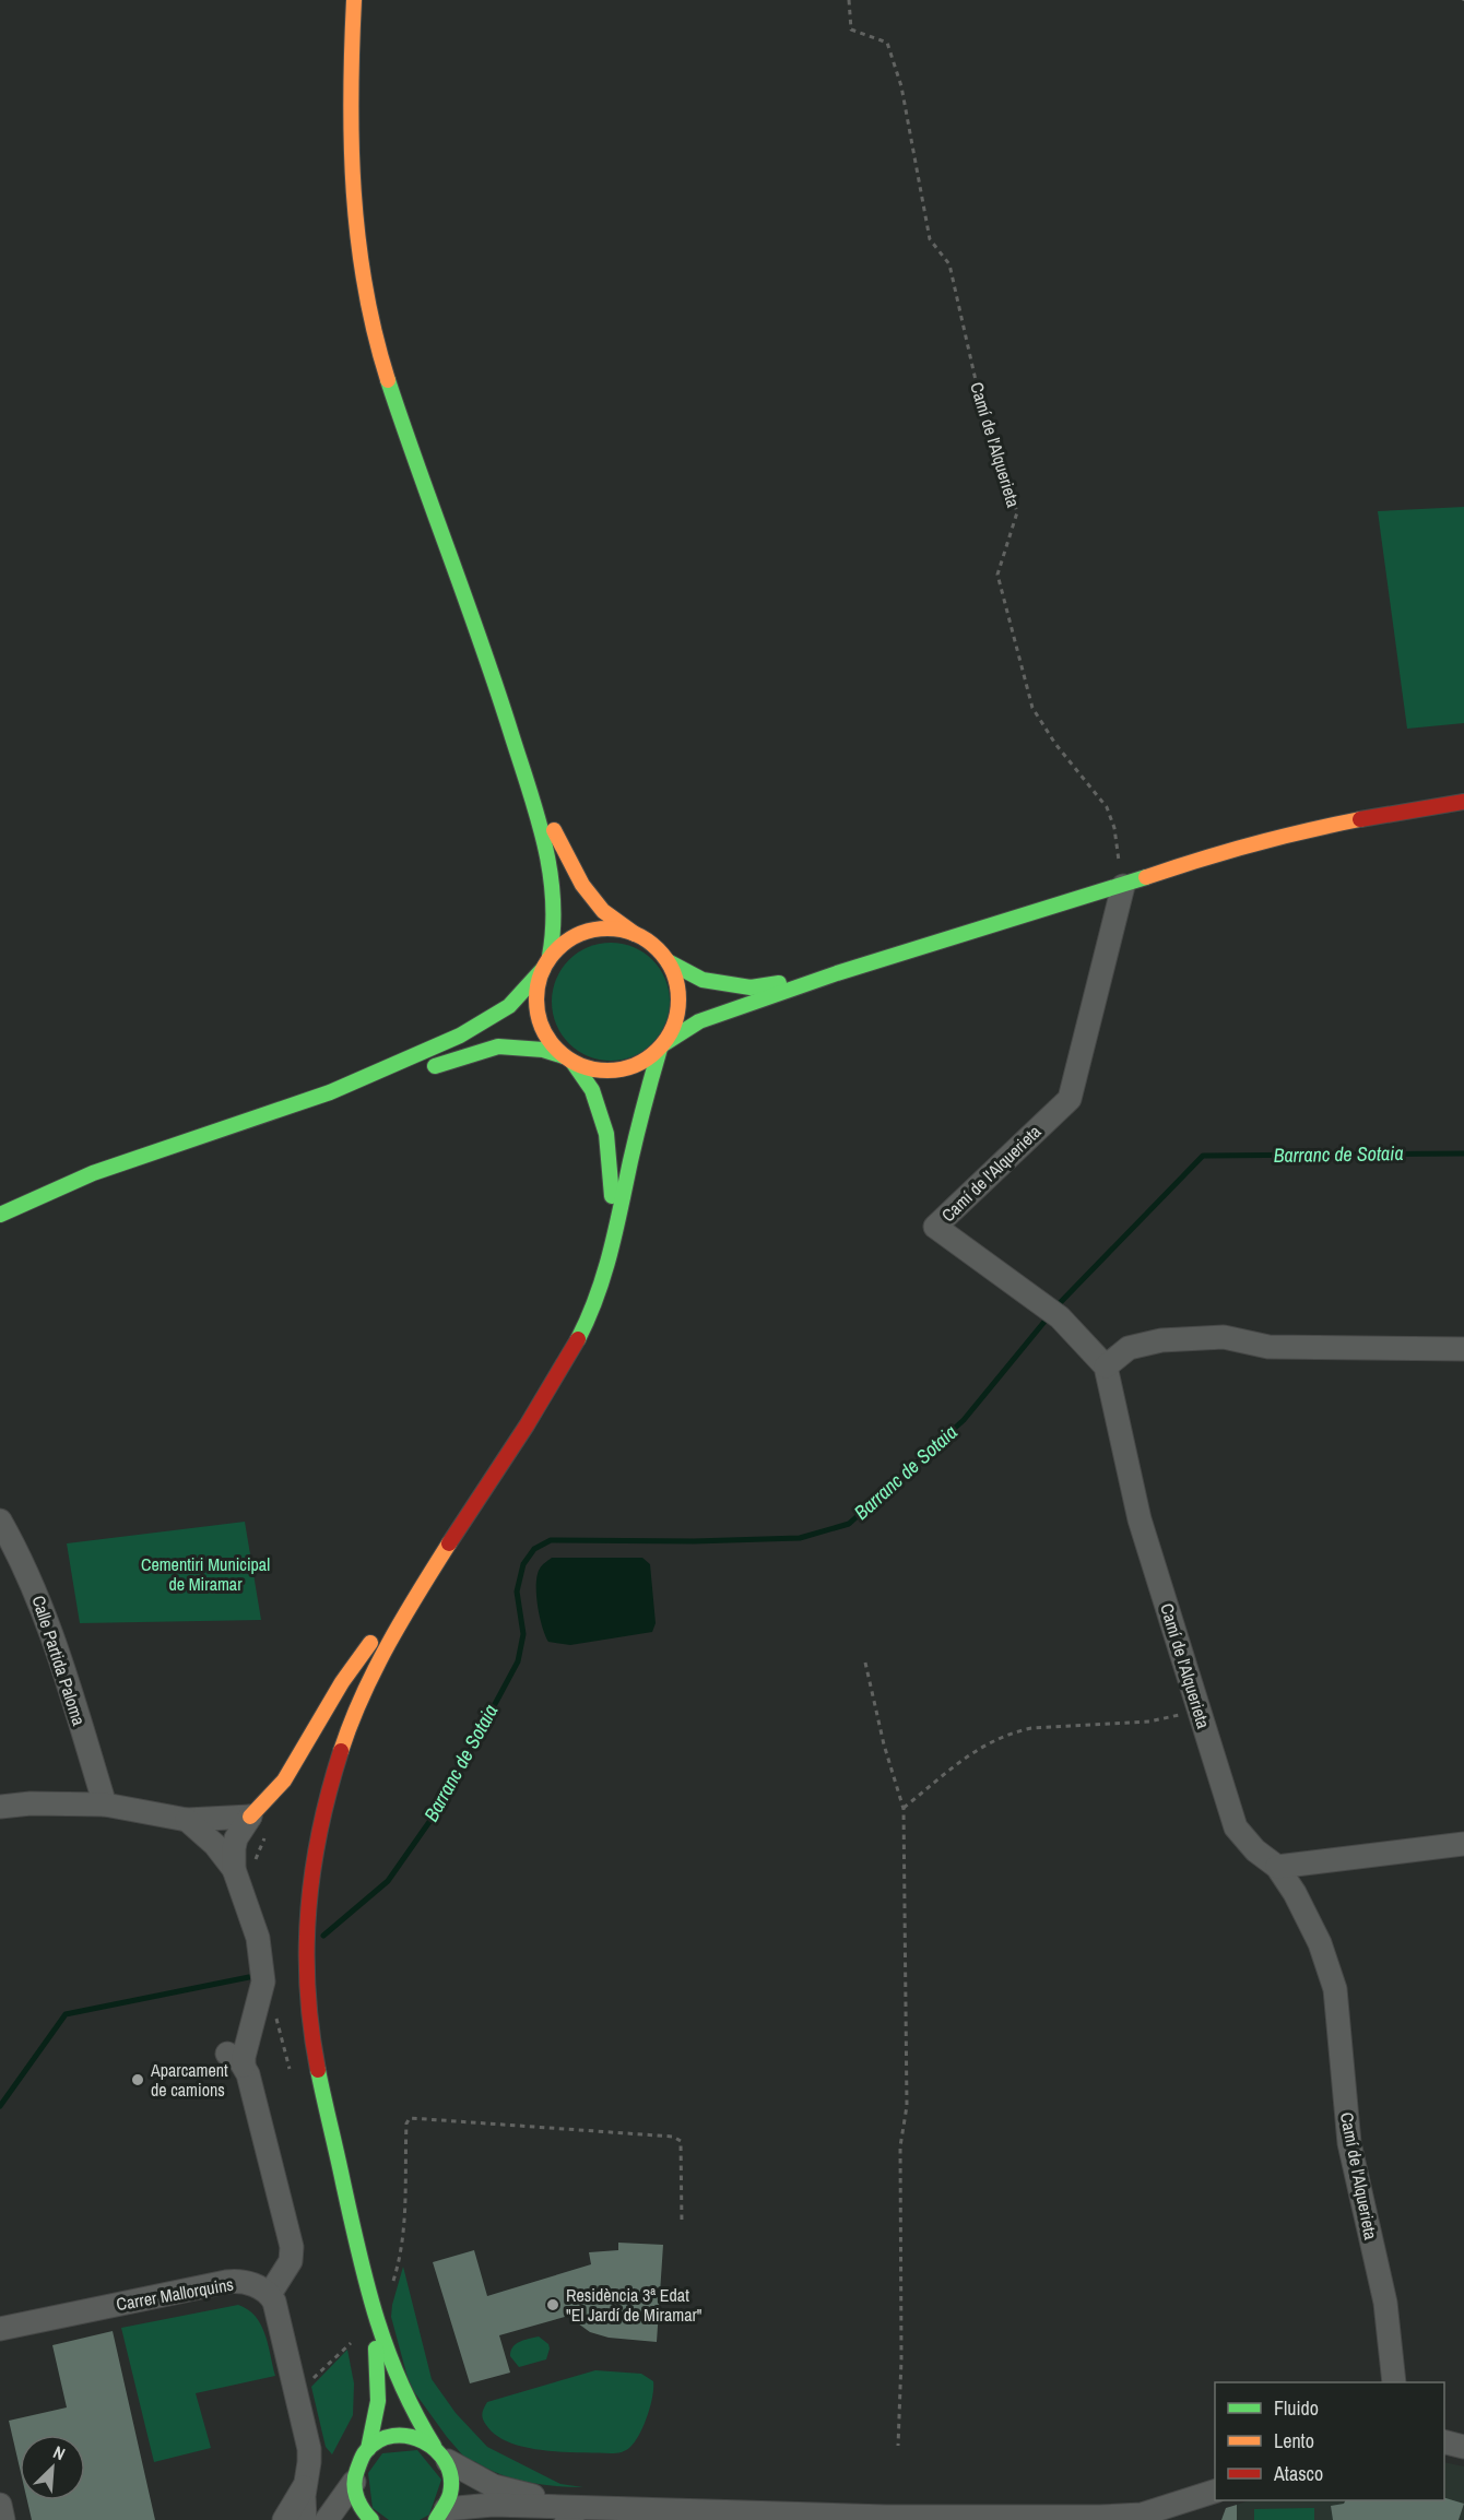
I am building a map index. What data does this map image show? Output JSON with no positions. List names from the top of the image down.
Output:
{
  "streets": {
    "street": ["Camí de l'Alquerieta", "Calle Partida Paloma", "Carrer Mallorquins"]
  },
  "water": ["Barranc de Sotaia"],
  "parks": ["Cementiri Municipal de Miramar"],
  "places": ["Aparcament de camions", "Residència 3ª Edat \"El Jardí de Miramar\""],
  "legend": ["Fluido", "Lento", "Atasco"],
  "north": "top right"
}
